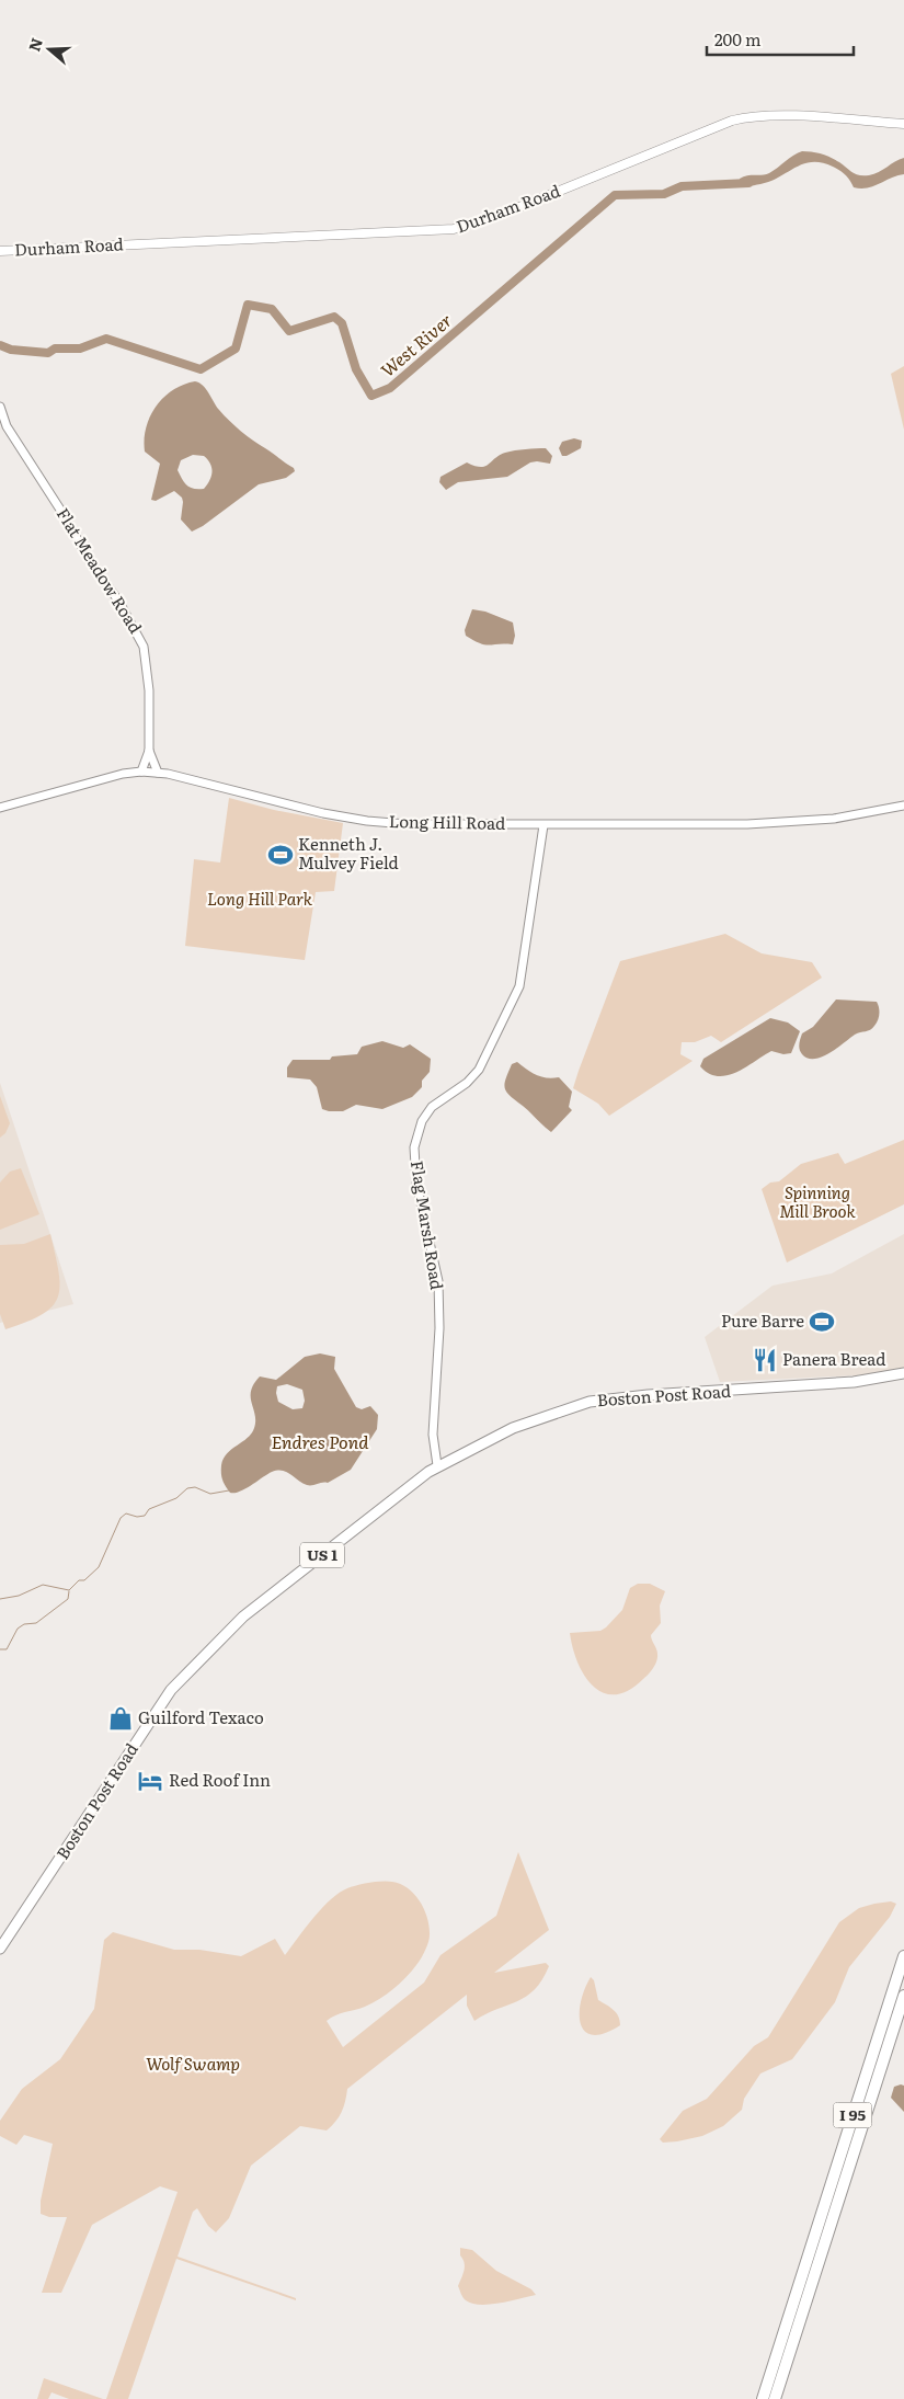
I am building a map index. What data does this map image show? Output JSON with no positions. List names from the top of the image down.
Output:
{
  "streets": {
    "highway": ["I 95"],
    "main road": ["Durham Road", "Boston Post Road", "US 1"],
    "street": ["Flat Meadow Road", "Long Hill Road", "Flag Marsh Road"]
  },
  "crossings": [
    ["Flat Meadow Road", "Long Hill Road"],
    ["Long Hill Road", "Flag Marsh Road"],
    ["Flag Marsh Road", "Boston Post Road"]
  ],
  "water": ["West River", "Endres Pond"],
  "parks": ["Long Hill Park", "Spinning Mill Brook", "Wolf Swamp"],
  "places": {
    "sports": ["Kenneth J. Mulvey Field", "Pure Barre"],
    "restaurant": ["Panera Bread"],
    "shop": ["Guilford Texaco"],
    "hotel": ["Red Roof Inn"]
  },
  "scale_bar": "200 m",
  "north": "left"
}
